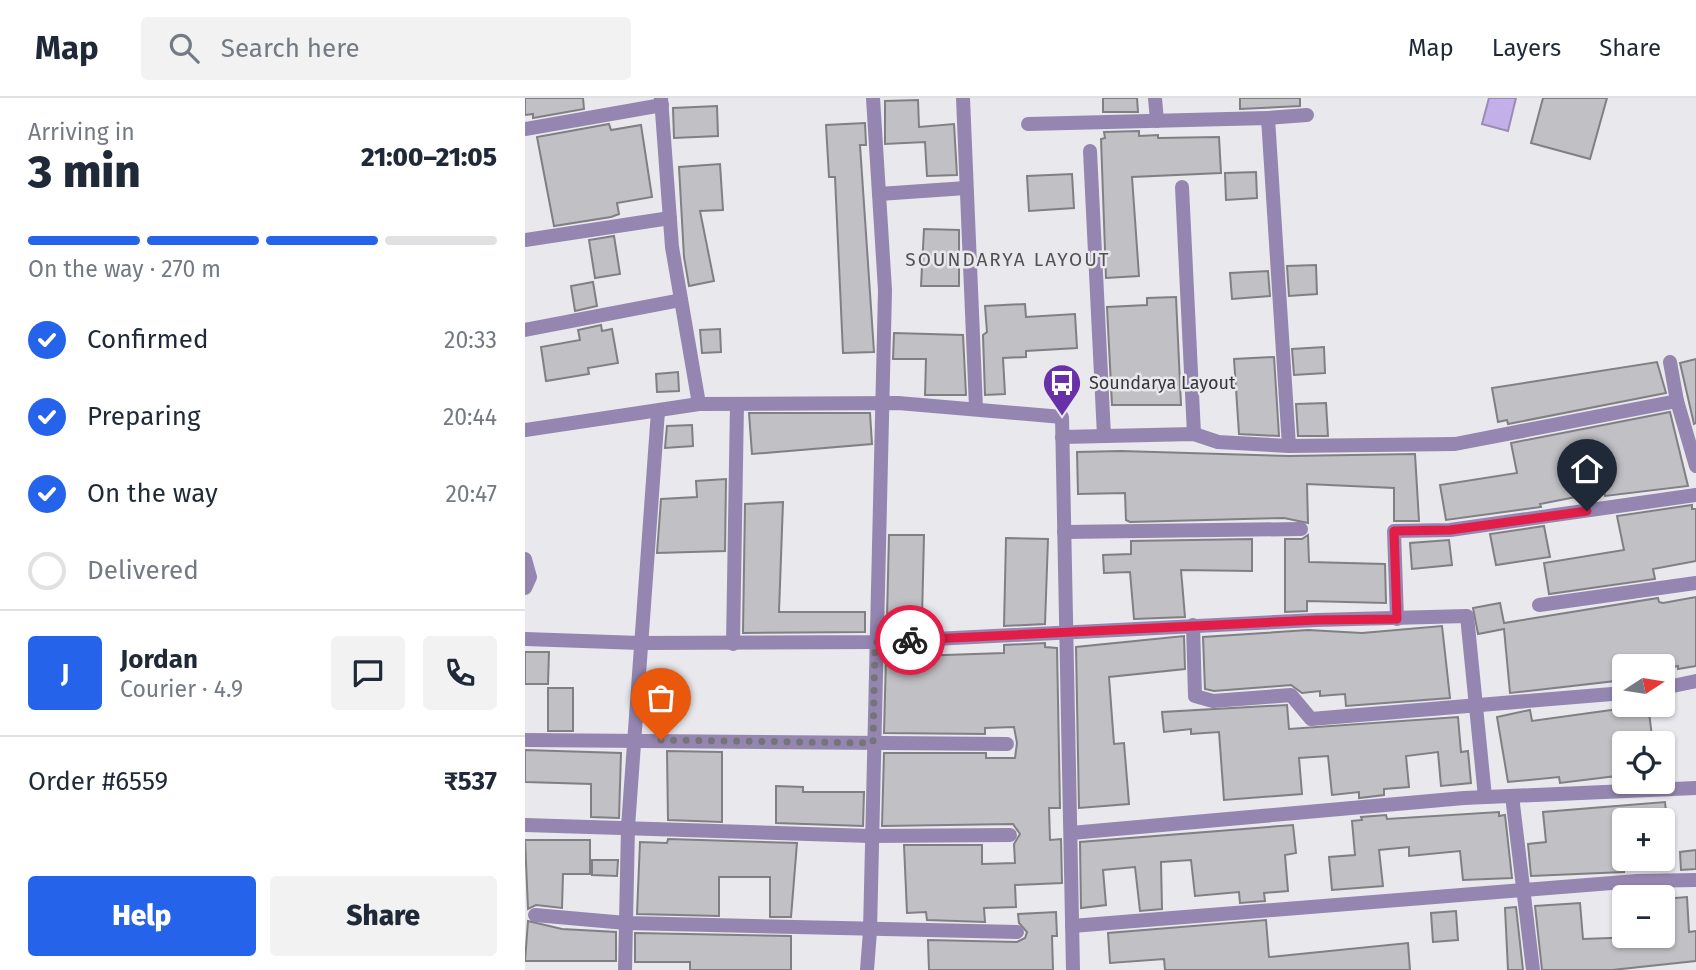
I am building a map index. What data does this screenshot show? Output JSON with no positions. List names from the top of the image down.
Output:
{
  "districts": ["SOUNDARYA LAYOUT"],
  "places": {
    "bus stop": ["Soundarya Layout"]
  },
  "north": "right",
  "page": {
    "header": "Map",
    "search": "Search here",
    "nav": ["Map", "Layers", "Share"],
    "heading": ["3 min", "Arriving in", "21:00–21:05"],
    "panel": [
      "Jordan",
      "Courier · 4.9",
      "Order #6559",
      "₹537"
    ],
    "bar": "On the way · 270 m",
    "list": [
      ["Confirmed", "20:33"],
      ["Preparing", "20:44"],
      ["On the way", "20:47"],
      "Delivered"
    ],
    "round": "J",
    "map_buttons": ["+", "−"],
    "buttons": ["Help", "Share"]
  }
}
